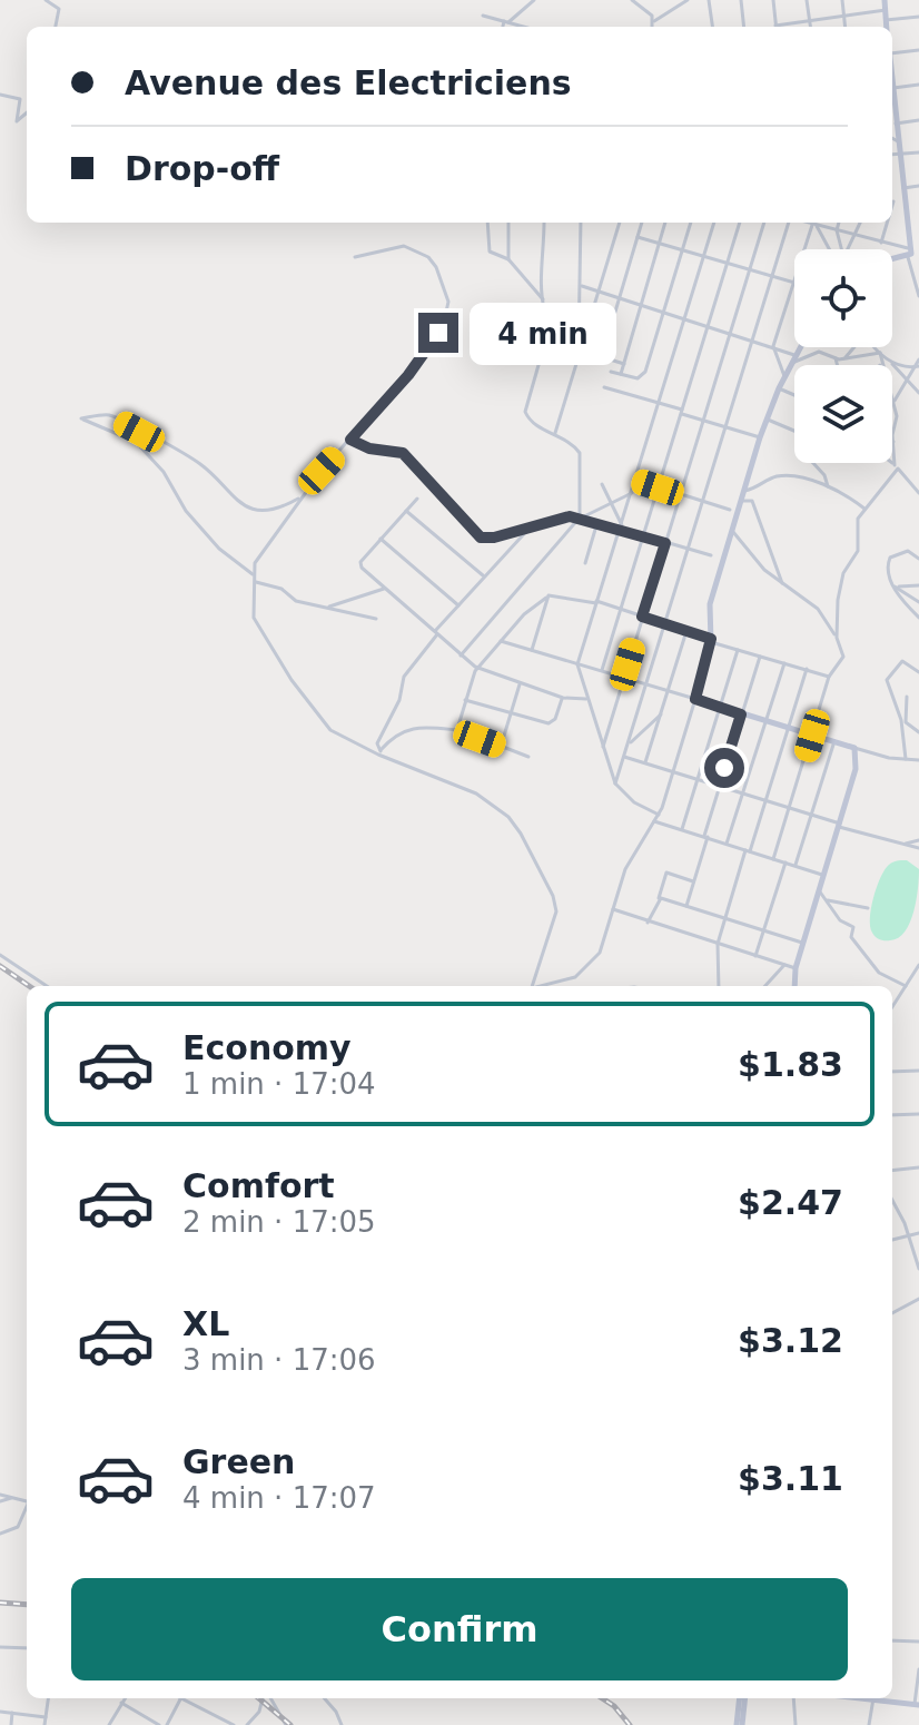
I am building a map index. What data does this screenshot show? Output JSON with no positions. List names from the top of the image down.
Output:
{
  "page": {
    "banner": ["Avenue des Electriciens", "Drop-off"],
    "bubble": "4 min",
    "list": [
      {
        "name": "Economy",
        "note": "1 min · 17:04",
        "value": "$1.83"
      },
      {
        "name": "Comfort",
        "note": "2 min · 17:05",
        "value": "$2.47"
      },
      {
        "name": "XL",
        "note": "3 min · 17:06",
        "value": "$3.12"
      },
      {
        "name": "Green",
        "note": "4 min · 17:07",
        "value": "$3.11"
      }
    ],
    "buttons": "Confirm"
  }
}
